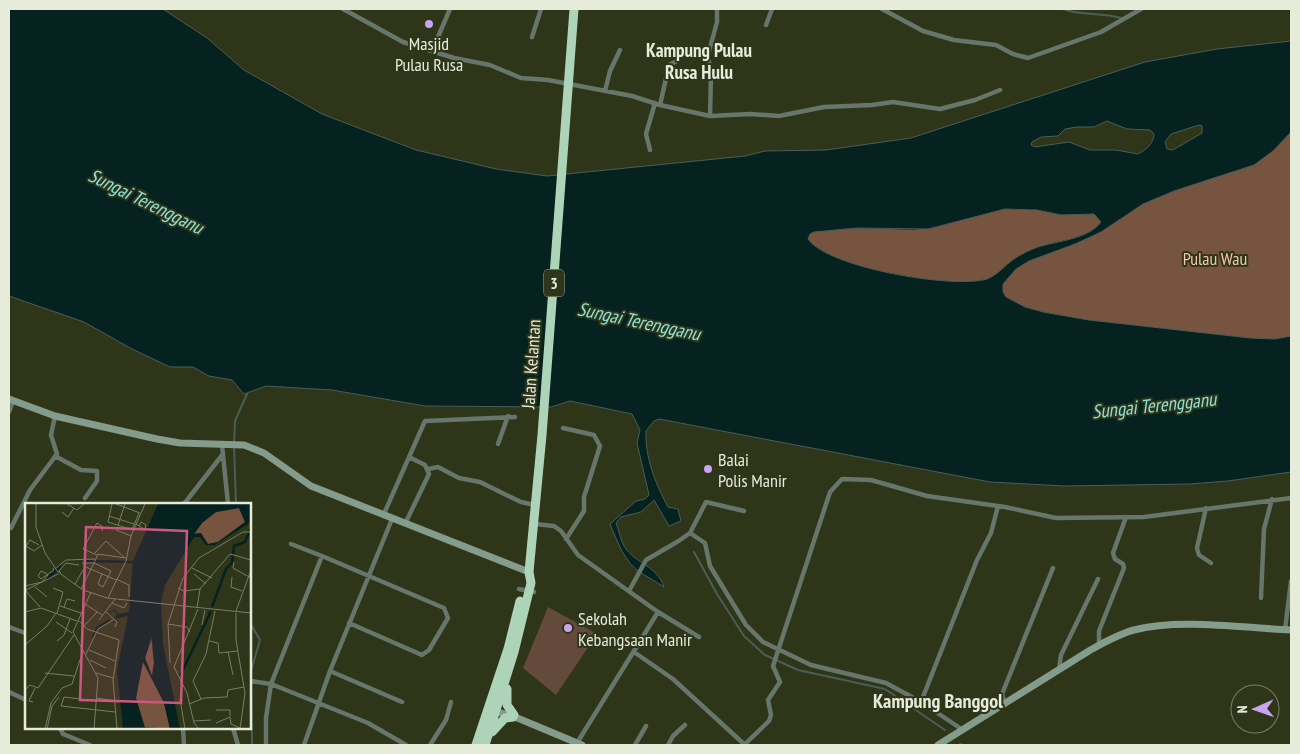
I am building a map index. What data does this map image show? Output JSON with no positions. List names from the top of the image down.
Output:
{
  "streets": {
    "highway": ["3", "Jalan Kelantan"]
  },
  "districts": ["Kampung Pulau Rusa Hulu", "Kampung Banggol"],
  "water": ["Sungai Terengganu"],
  "parks": ["Pulau Wau"],
  "places": ["Masjid Pulau Rusa", "Balai Polis Manir", "Sekolah Kebangsaan Manir"],
  "north": "left"
}
